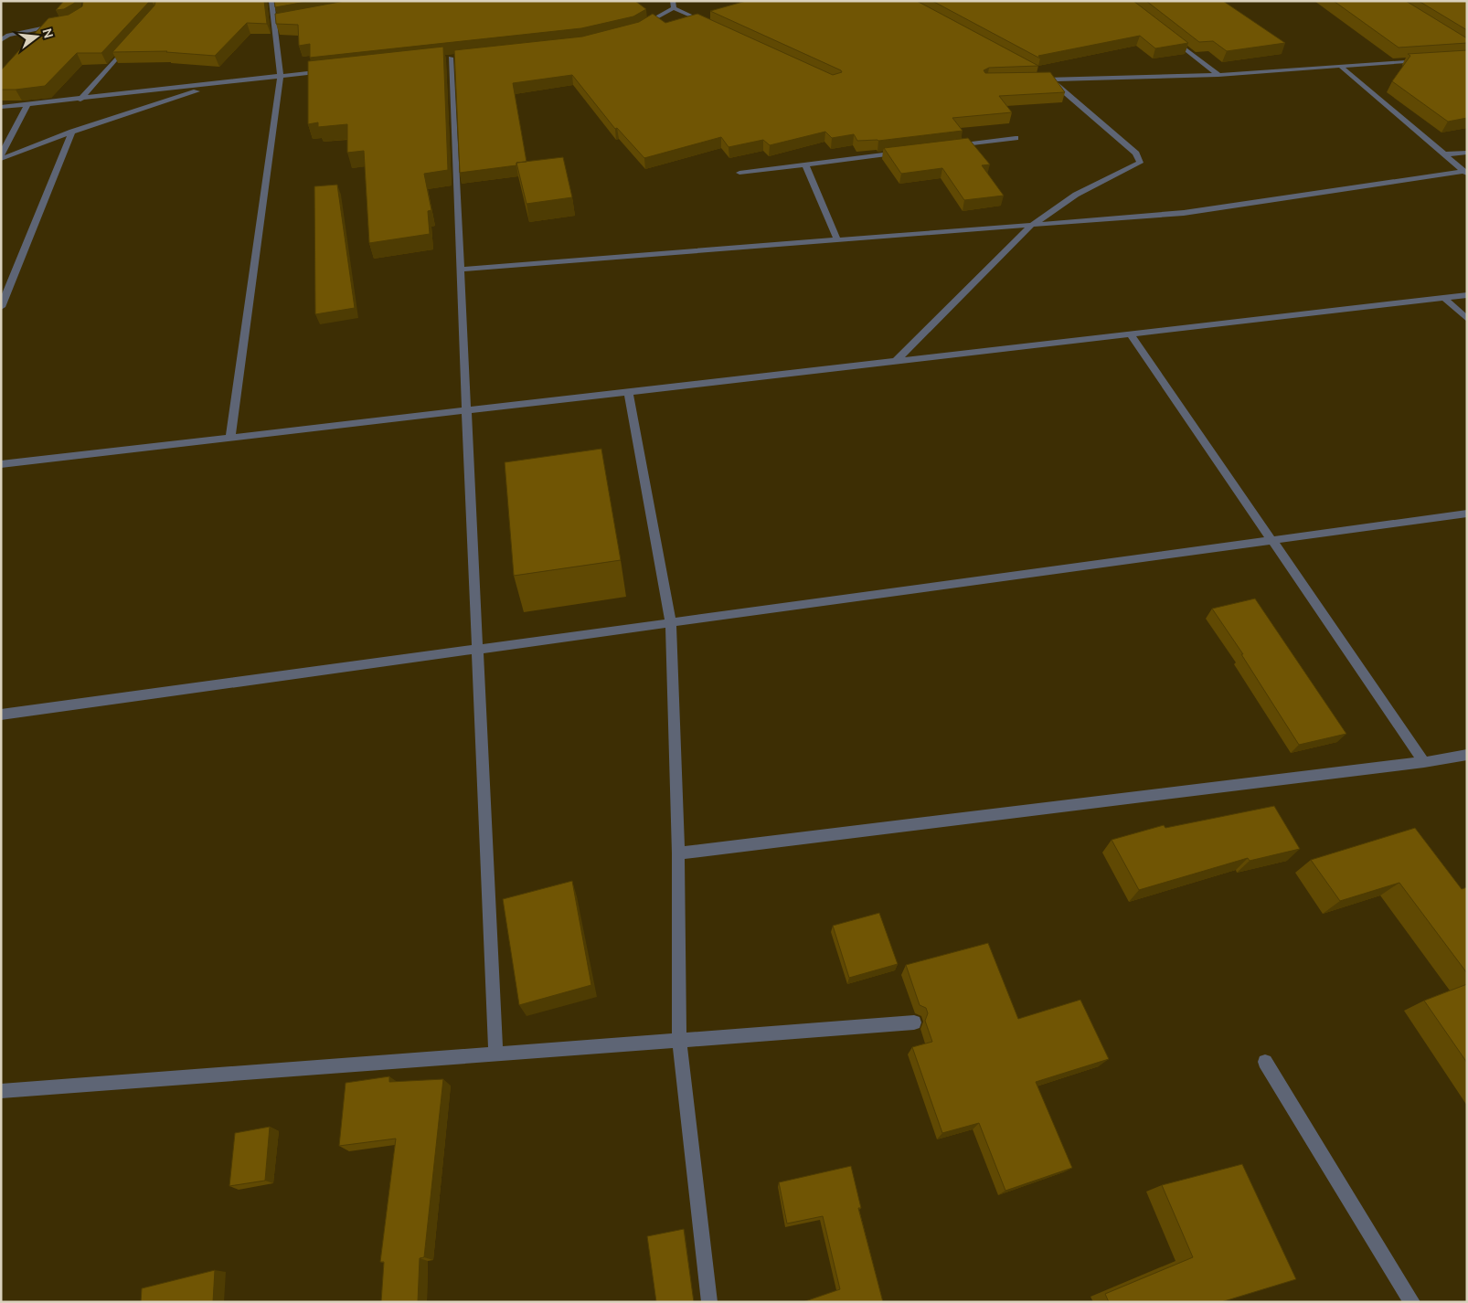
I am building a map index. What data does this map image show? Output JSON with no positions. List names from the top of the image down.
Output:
{
  "north": "right"
}
